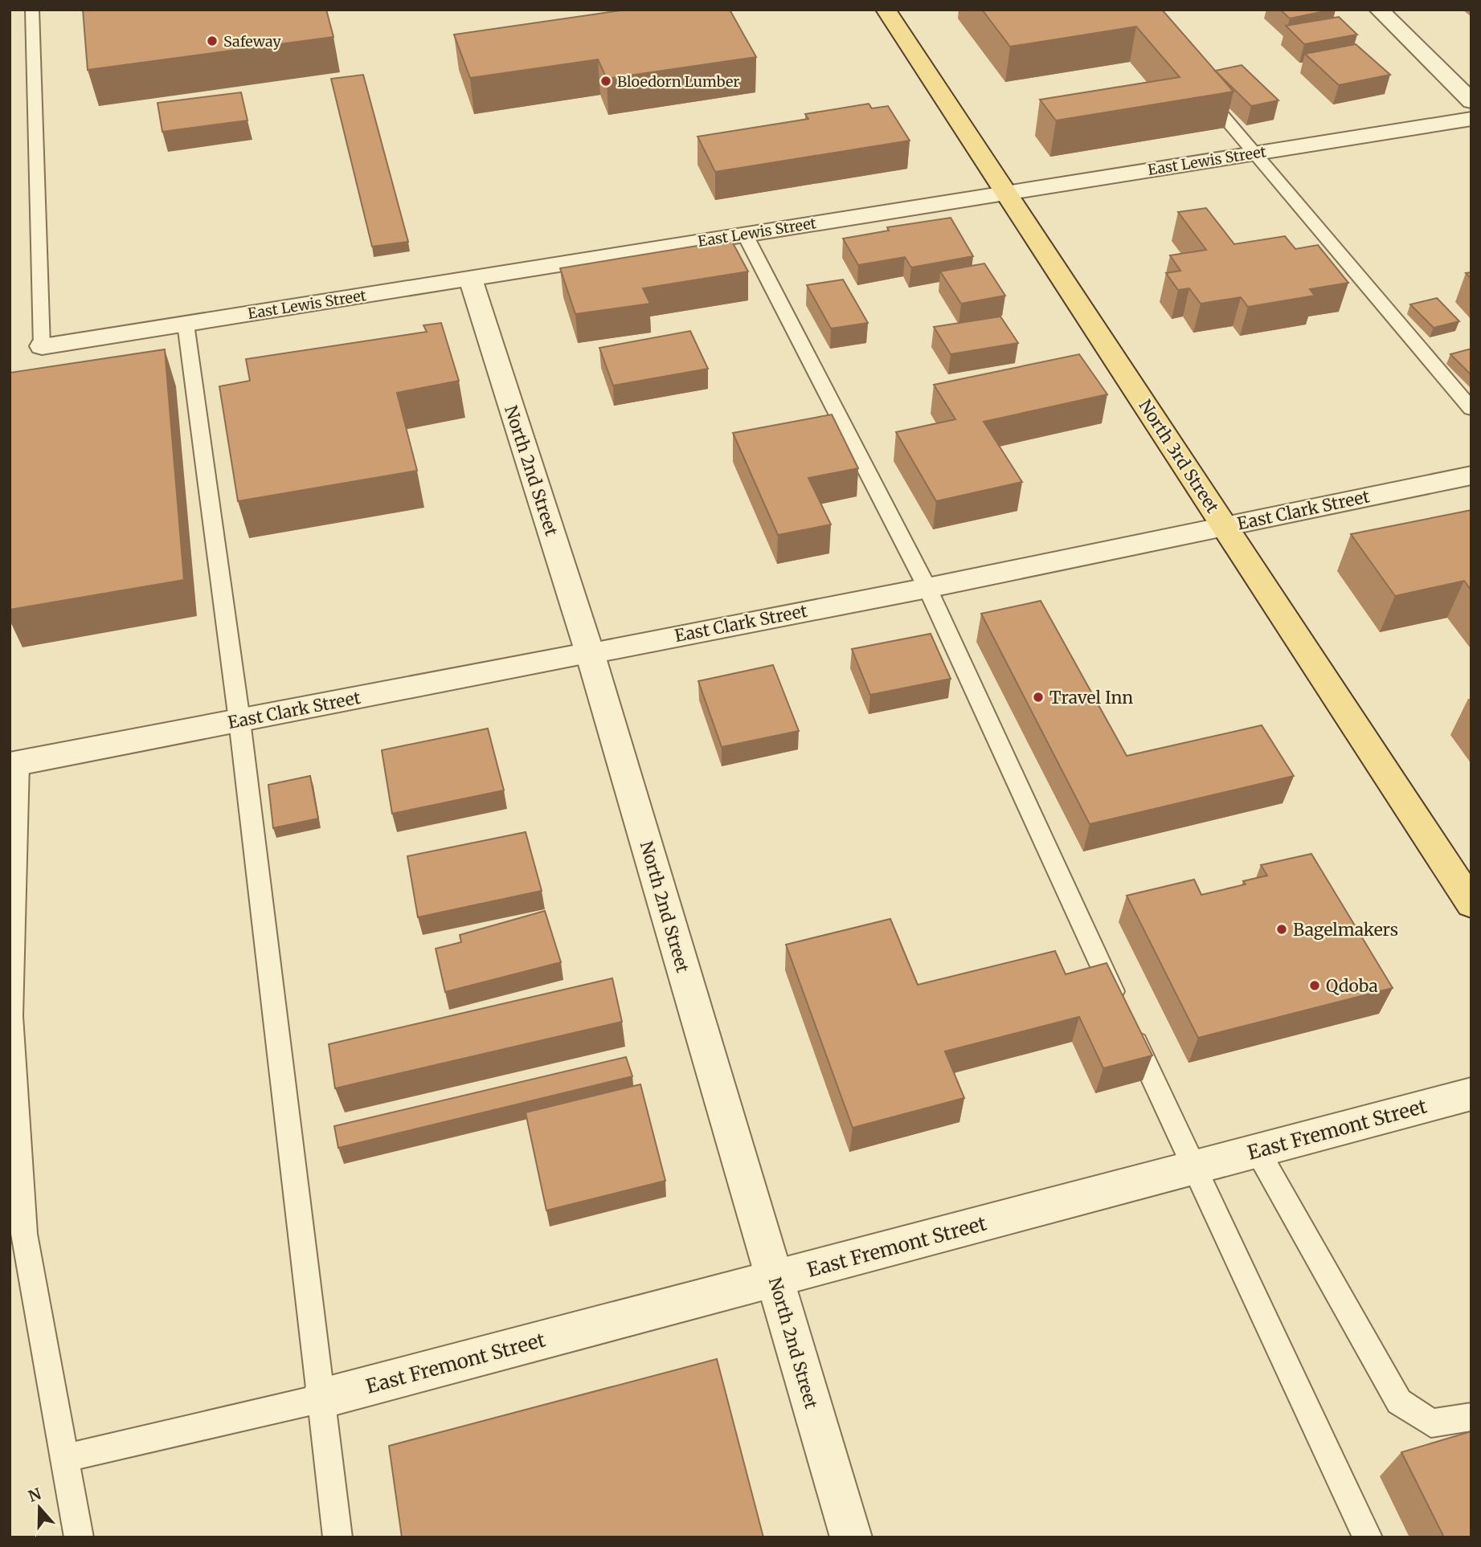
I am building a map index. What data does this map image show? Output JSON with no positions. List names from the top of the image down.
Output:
{
  "streets": {
    "main road": ["North 3rd Street"],
    "street": [
      "East Lewis Street",
      "North 2nd Street",
      "East Clark Street",
      "East Fremont Street"
    ]
  },
  "crossings": [
    ["East Lewis Street", "North 3rd Street"],
    ["East Lewis Street", "North 2nd Street"],
    ["North 3rd Street", "East Clark Street"],
    ["North 2nd Street", "East Clark Street"],
    ["North 2nd Street", "East Fremont Street"]
  ],
  "places": [
    "Safeway",
    "Bloedorn Lumber",
    "Travel Inn",
    "Bagelmakers",
    "Qdoba"
  ],
  "north": "top"
}
